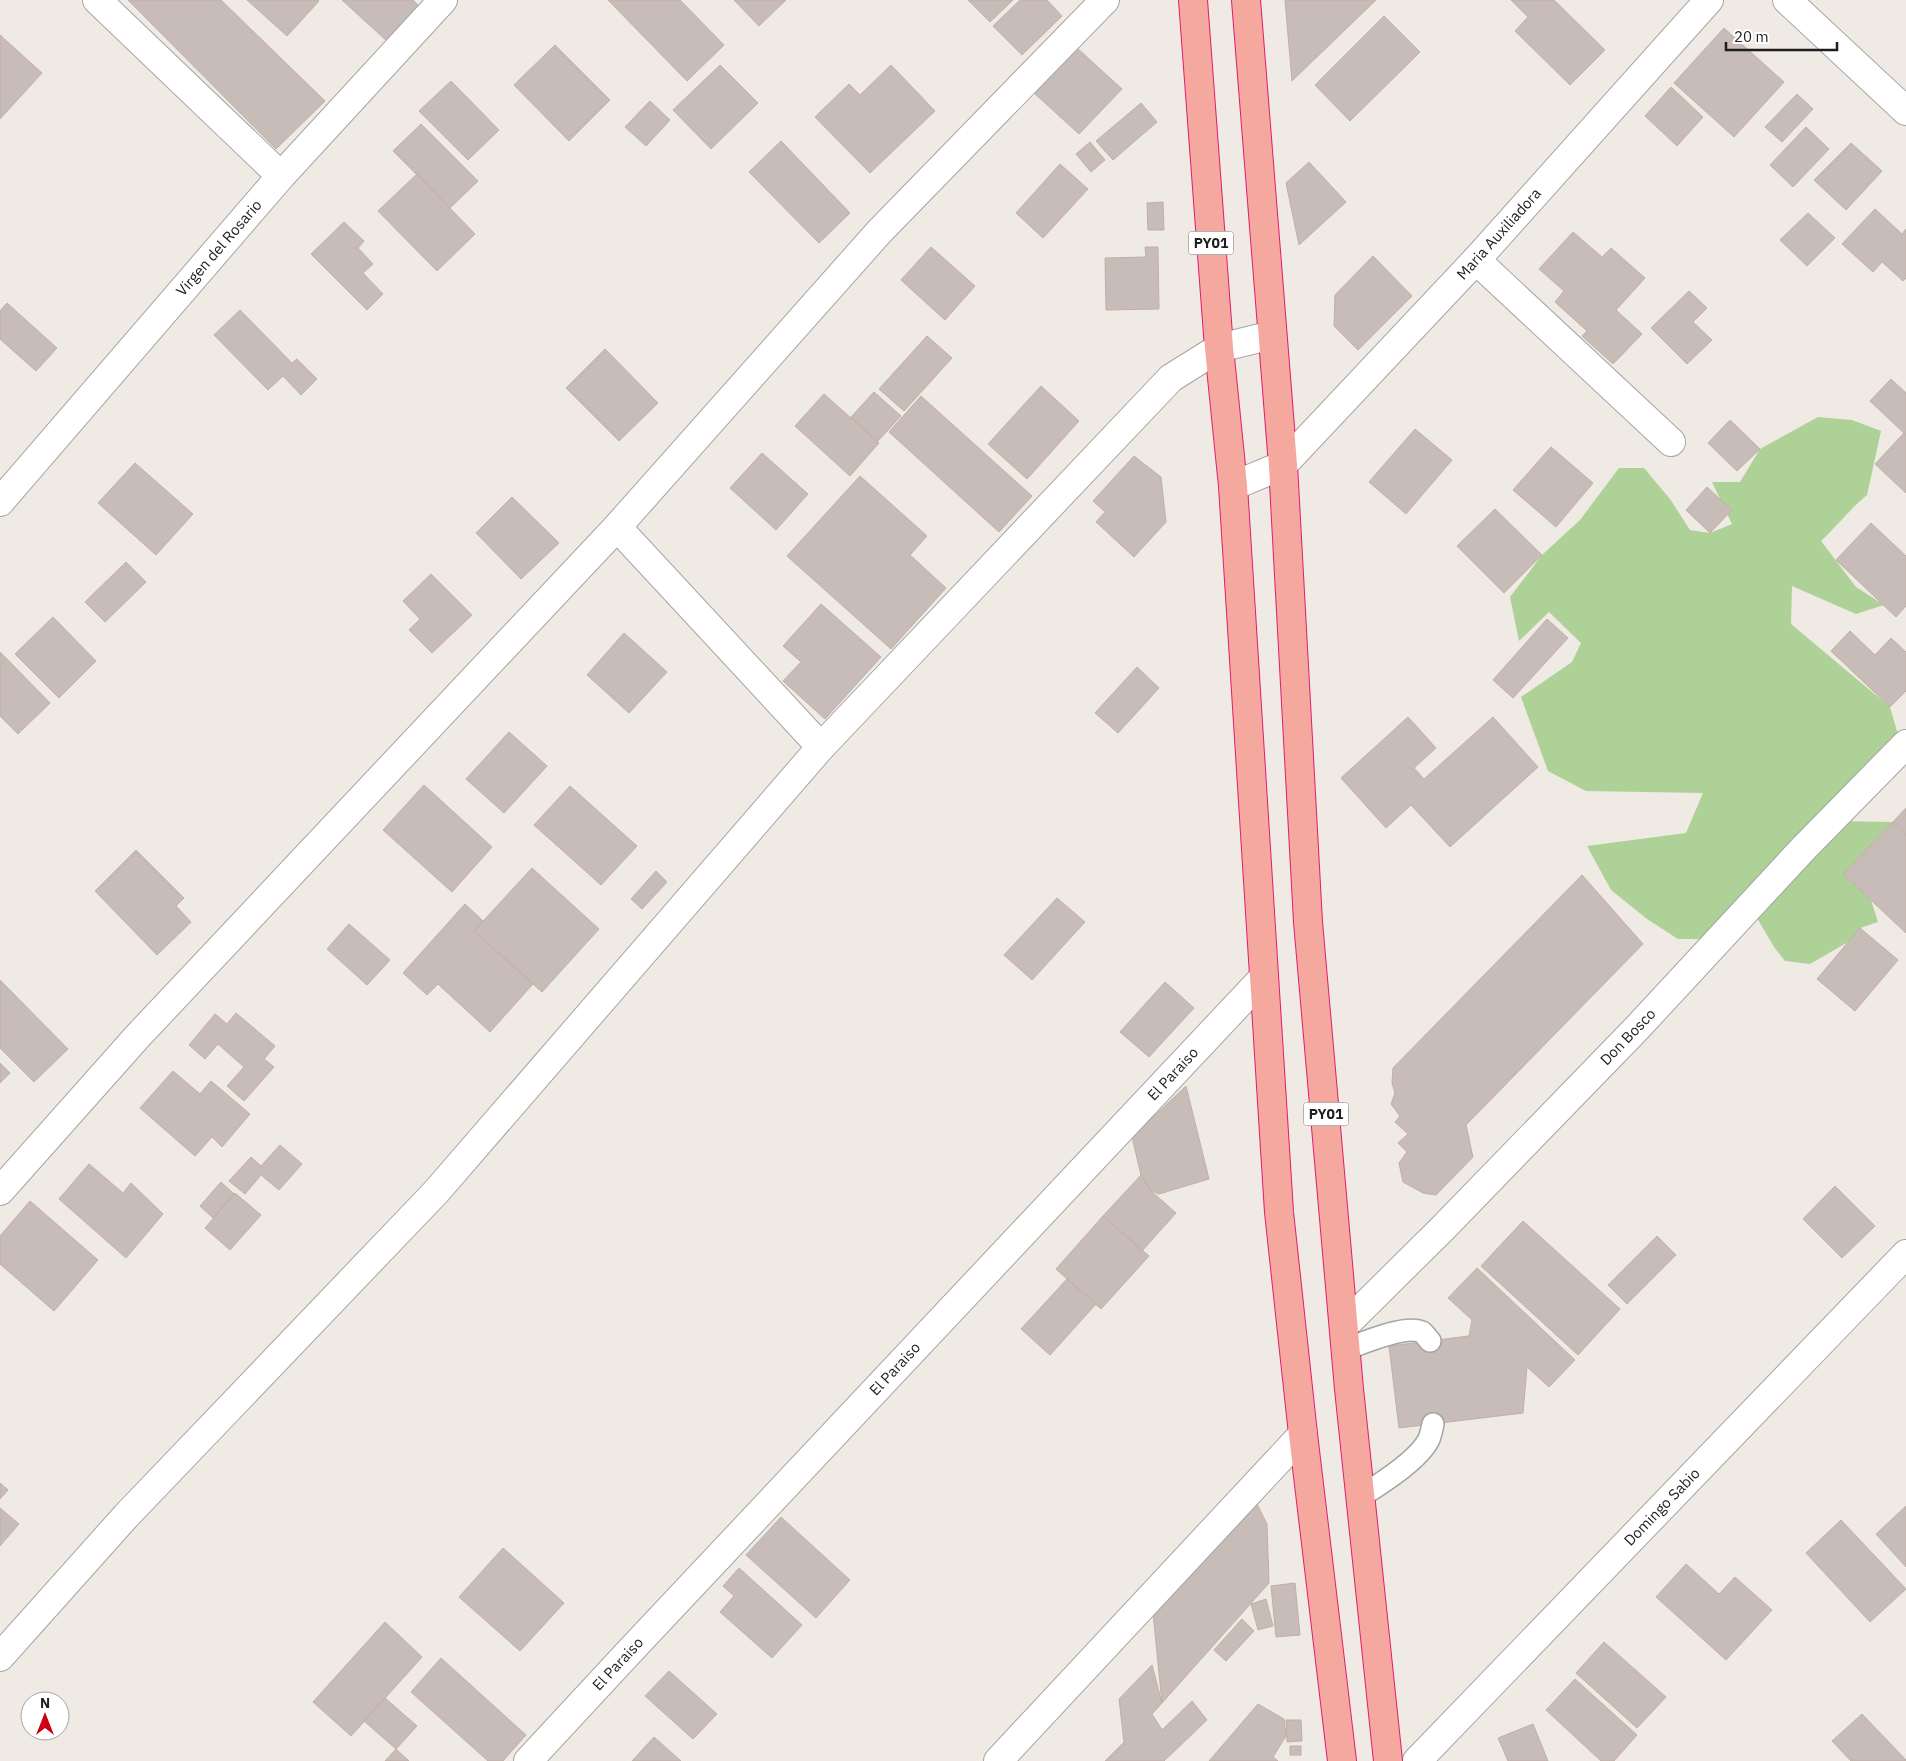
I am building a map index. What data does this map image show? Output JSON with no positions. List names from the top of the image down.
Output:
{
  "streets": {
    "highway": ["PY01"],
    "street": [
      "Maria Auxiliadora",
      "Virgen del Rosario",
      "Don Bosco",
      "El Paraiso",
      "Domingo Sabio"
    ]
  },
  "crossings": [
    ["Maria Auxiliadora", "PY01"],
    ["PY01", "Don Bosco"],
    ["PY01", "El Paraiso"]
  ],
  "scale_bar": "20 m",
  "north": "top"
}
